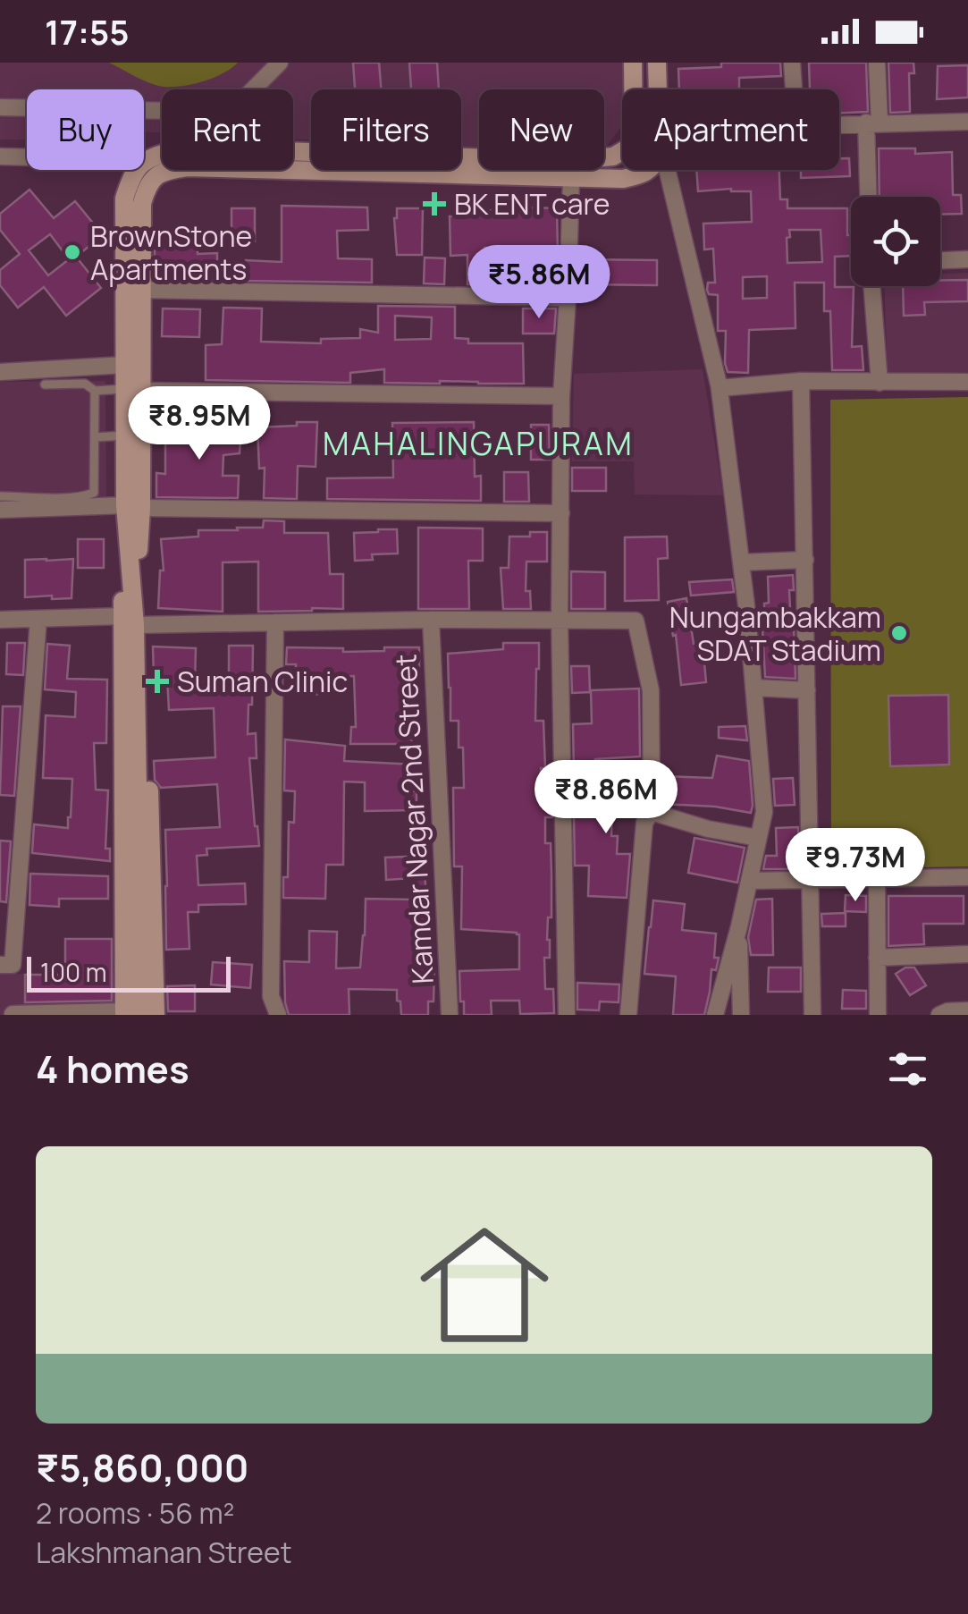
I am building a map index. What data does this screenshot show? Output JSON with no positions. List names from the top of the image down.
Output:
{
  "streets": {
    "street": ["Kamdar Nagar 2nd Street"]
  },
  "districts": ["MAHALINGAPURAM"],
  "places": {
    "health": ["BK ENT care", "Suman Clinic"],
    "other": ["BrownStone Apartments", "Nungambakkam SDAT Stadium"]
  },
  "scale_bar": "100 m",
  "page": {
    "status": "17:55",
    "chip": [
      "Buy",
      "Rent",
      "Filters",
      "New",
      "Apartment"
    ],
    "price": [
      "₹5.86M",
      "₹8.95M",
      "₹8.86M",
      "₹9.73M"
    ],
    "scale": "100 m",
    "heading": "4 homes",
    "list": [
      {
        "name": "₹5,860,000",
        "note": "2 rooms · 56 m² · Lakshmanan Street"
      }
    ]
  }
}
